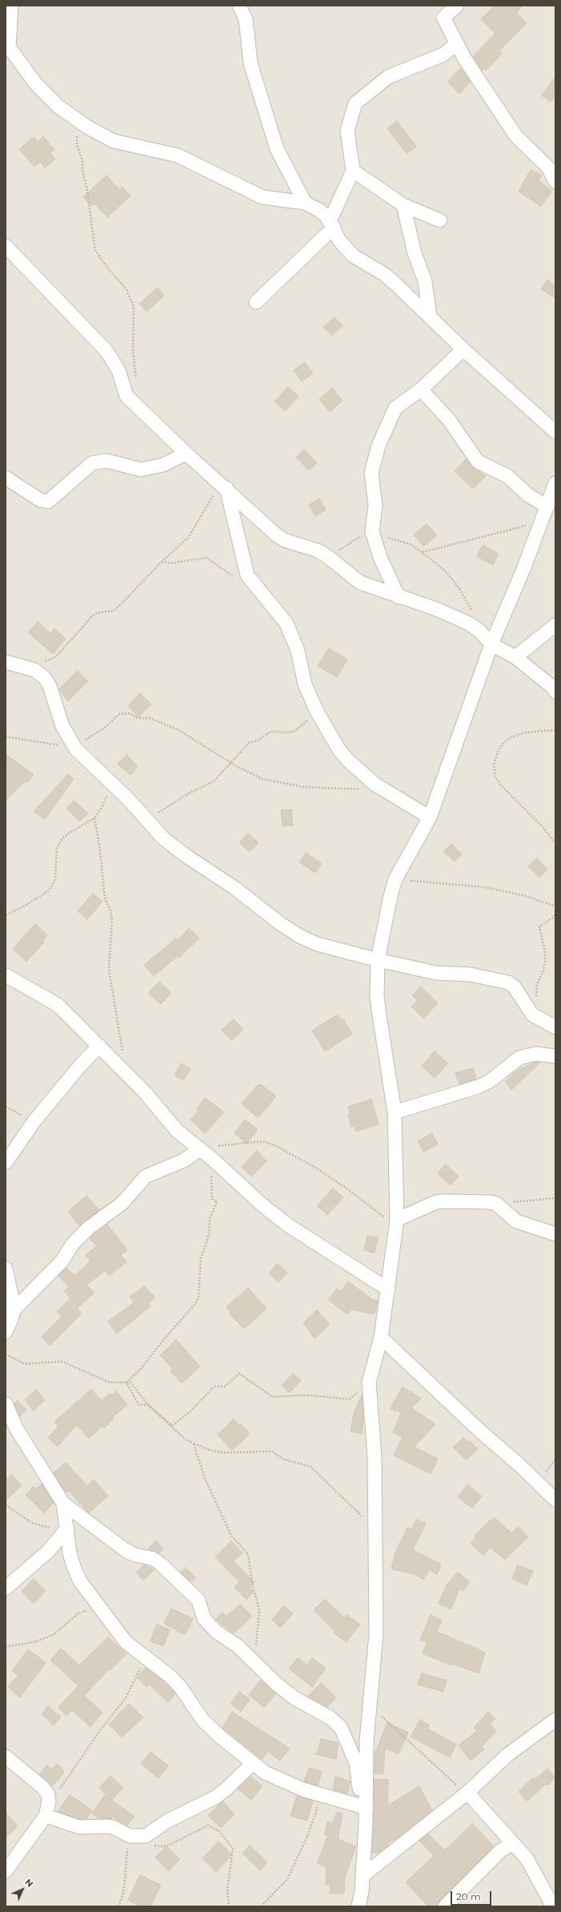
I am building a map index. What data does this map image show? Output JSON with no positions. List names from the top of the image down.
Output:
{
  "scale_bar": "20 m",
  "north": "top right"
}
